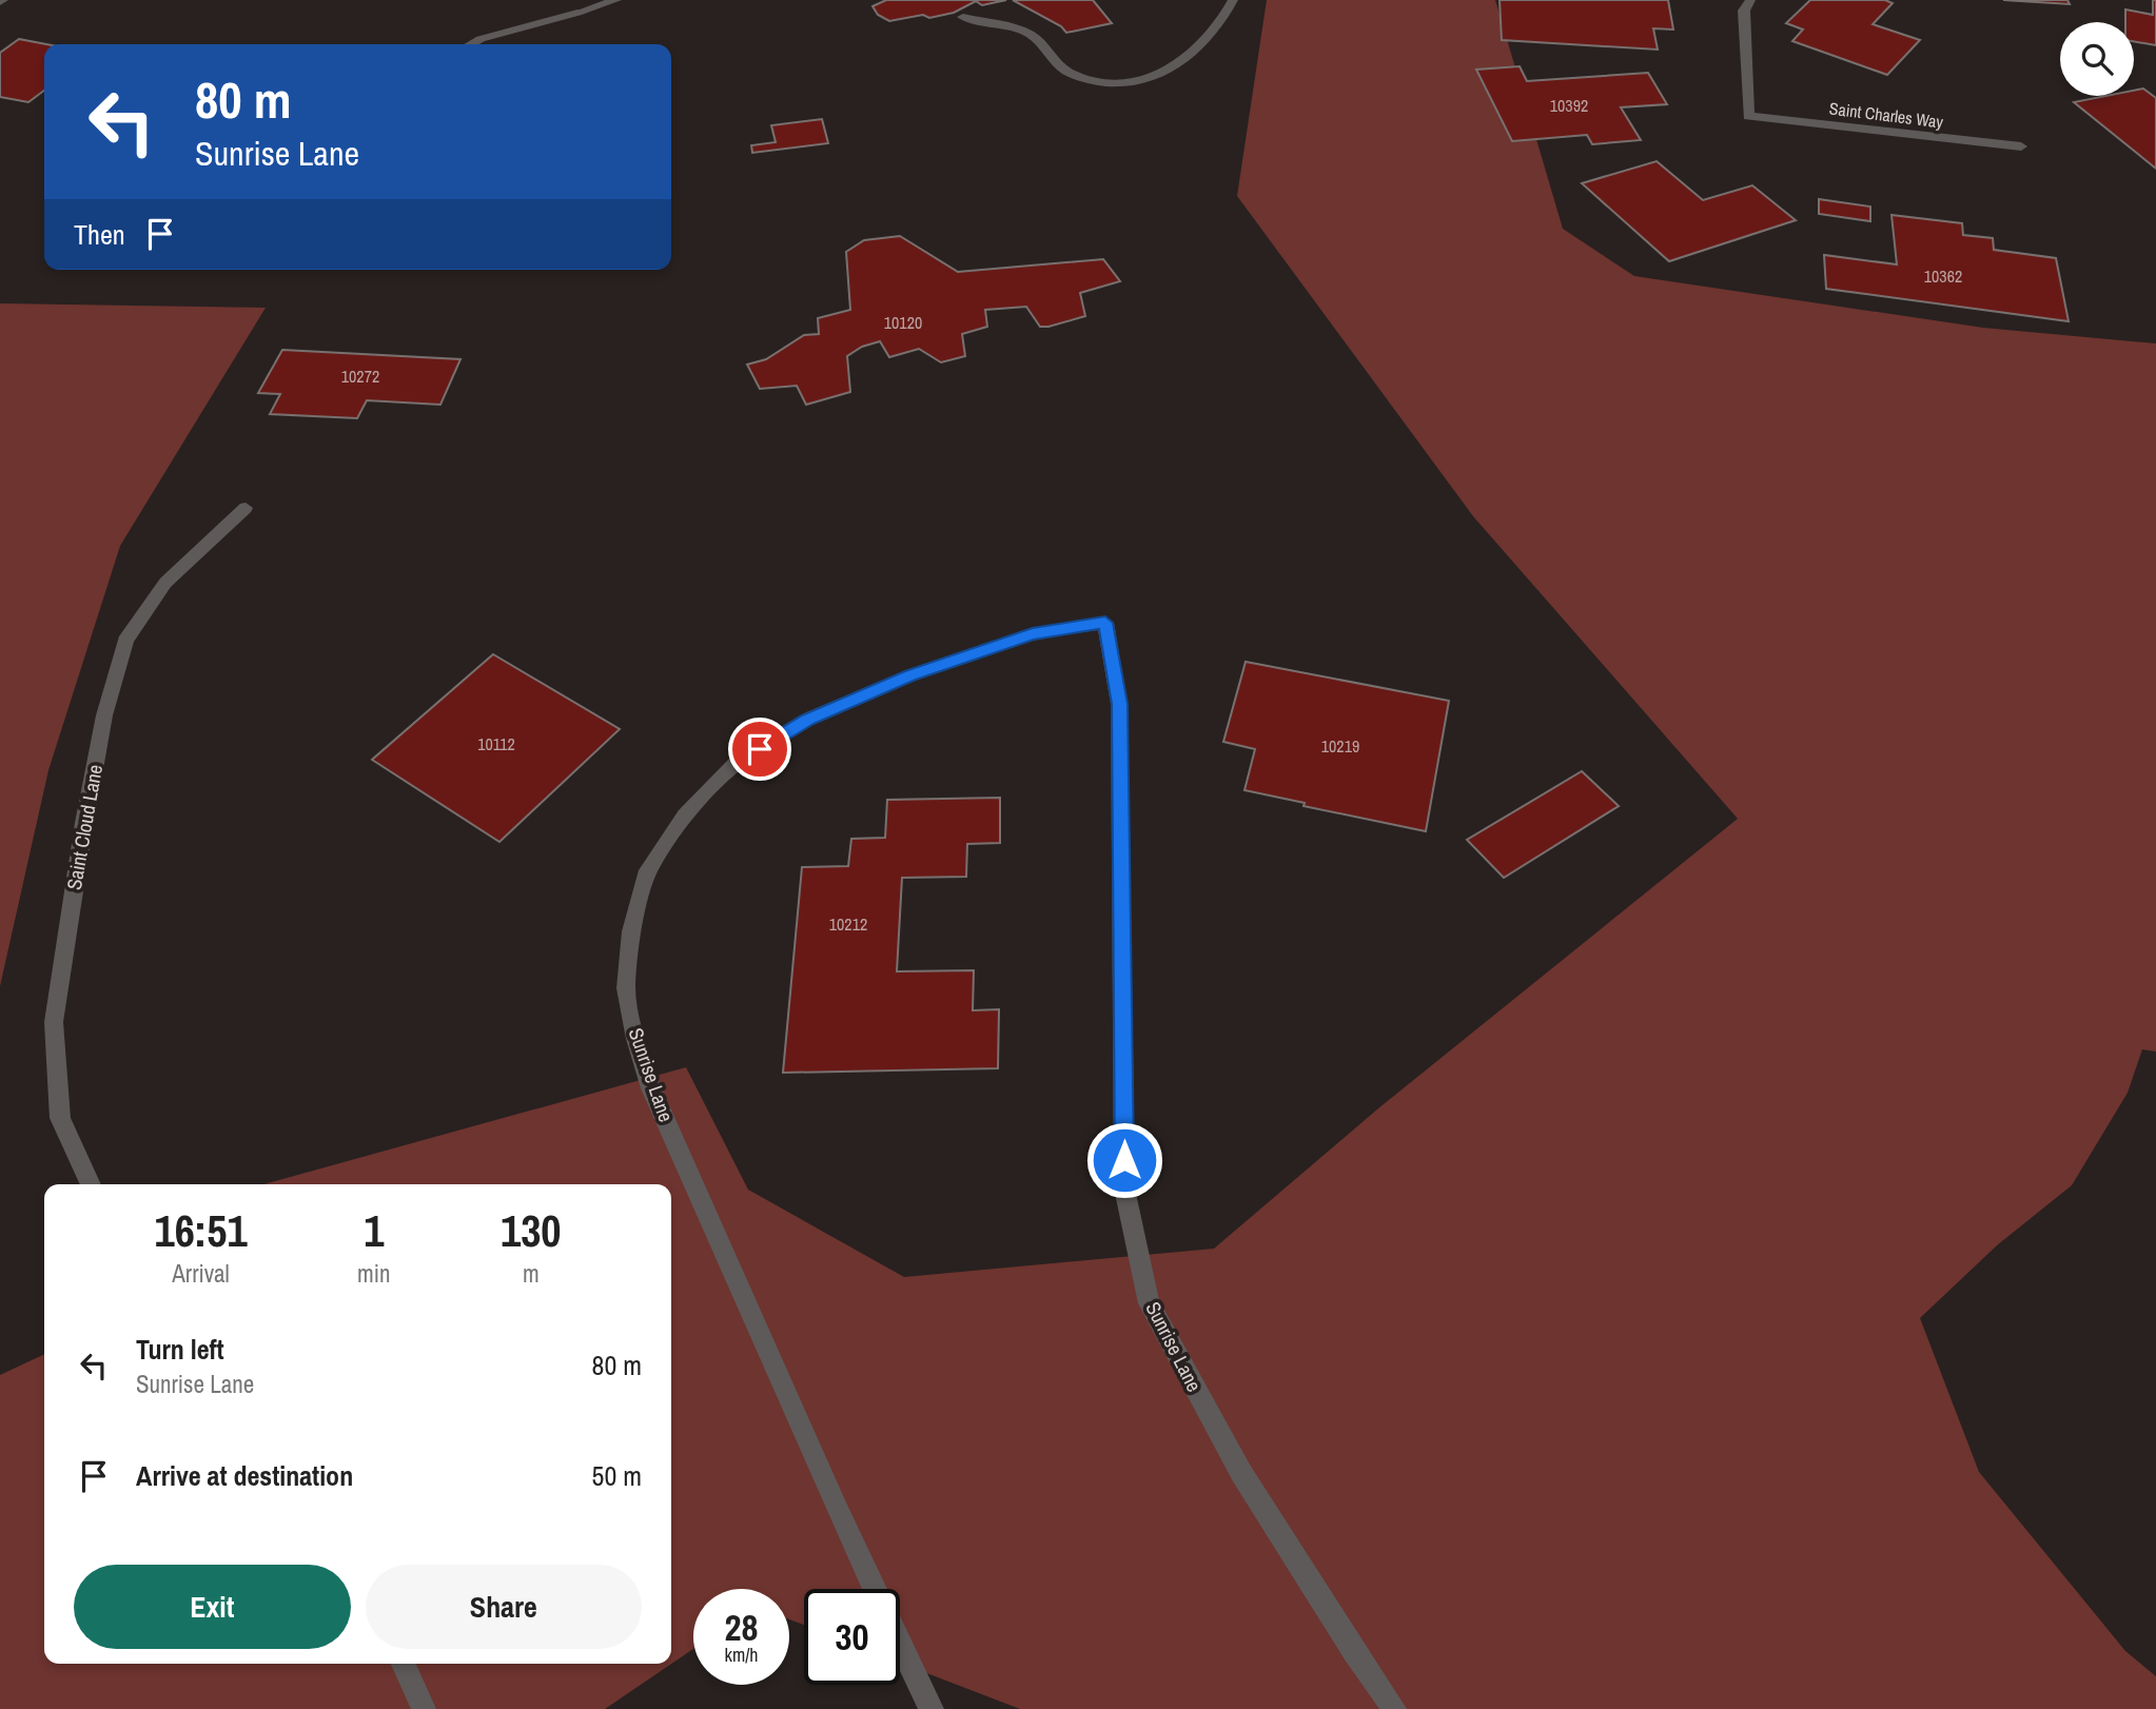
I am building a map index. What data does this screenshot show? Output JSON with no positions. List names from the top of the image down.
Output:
{
  "streets": {
    "street": ["Saint Charles Way", "Saint Cloud Lane", "Sunrise Lane"]
  },
  "house_numbers": [
    "10392",
    "10362",
    "10120",
    "10272",
    "10112",
    "10219",
    "10212"
  ],
  "page": {
    "turn": ["80 m", "Sunrise Lane"],
    "then": "Then",
    "eta": [
      "16:51",
      "Arrival",
      "1",
      "min",
      "130",
      "m"
    ],
    "list": [
      {
        "name": "Turn left",
        "note": "Sunrise Lane",
        "value": "80 m"
      },
      {
        "name": "Arrive at destination",
        "value": "50 m"
      }
    ],
    "buttons": ["Exit", "Share"],
    "speed": "28 km/h",
    "limit": "30"
  }
}
